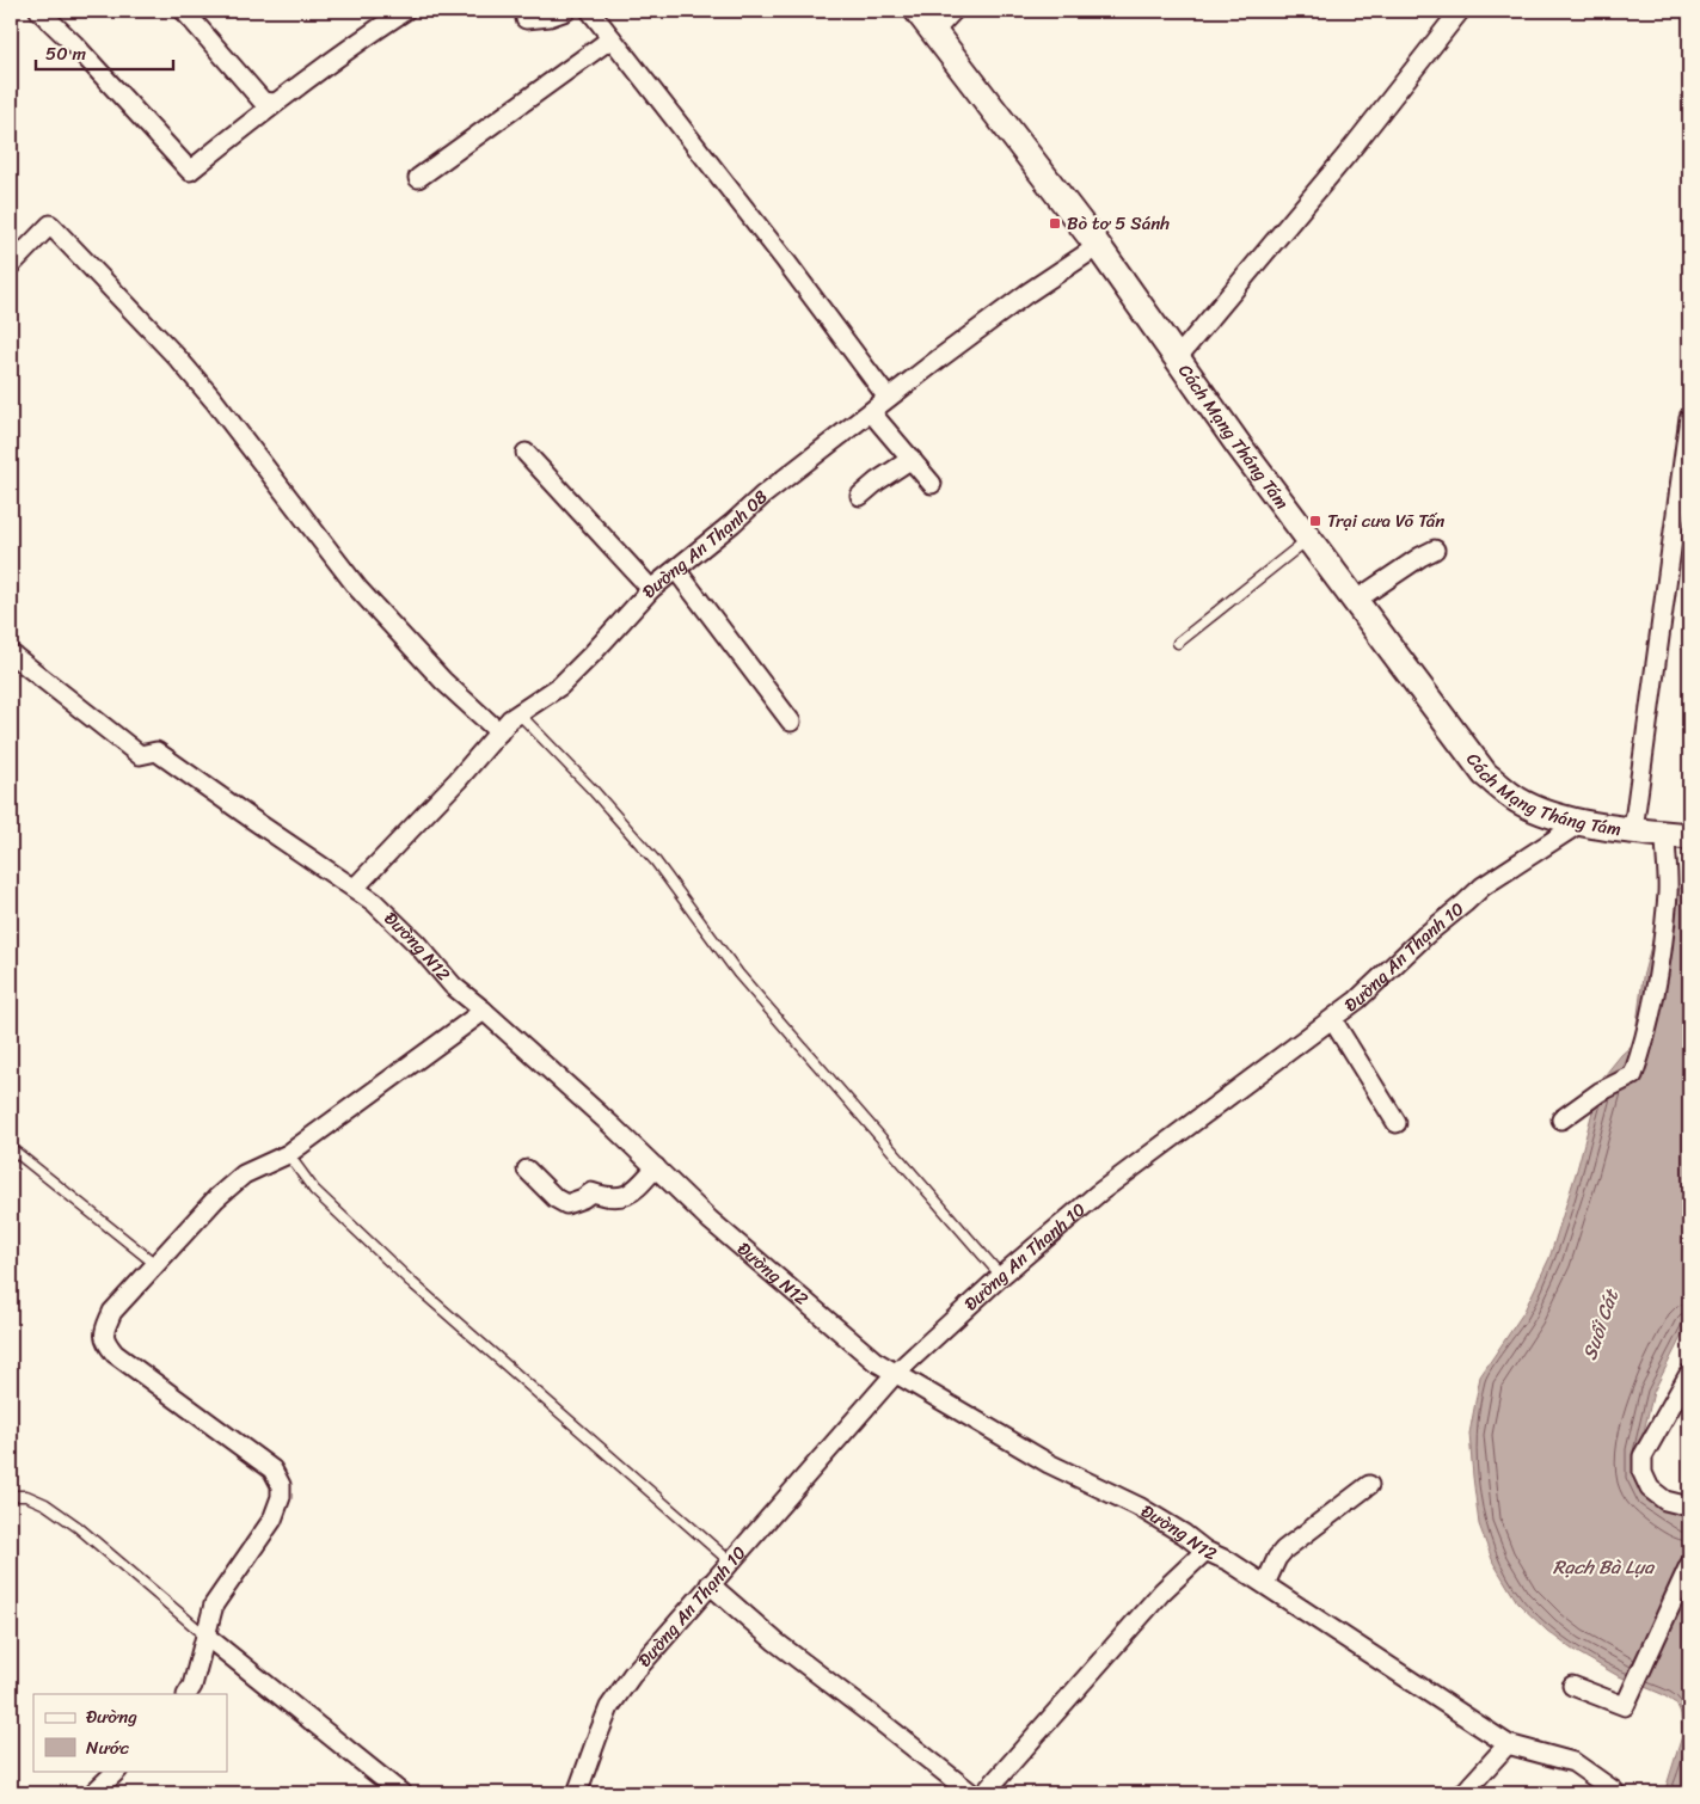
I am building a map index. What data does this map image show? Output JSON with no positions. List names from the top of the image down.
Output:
{
  "streets": {
    "main road": ["Cách Mạng Tháng Tám"],
    "street": ["Đường An Thạnh 08", "Đường N12", "Đường An Thạnh 10"]
  },
  "crossings": [
    ["Cách Mạng Tháng Tám", "Đường An Thạnh 08"],
    ["Cách Mạng Tháng Tám", "Đường An Thạnh 10"],
    ["Đường An Thạnh 08", "Đường N12"],
    ["Đường N12", "Đường An Thạnh 10"]
  ],
  "water": ["Suối Cát", "Rạch Bà Lụa"],
  "places": {
    "transit": ["Bò tơ 5 Sánh", "Trại cưa Võ Tấn"]
  },
  "legend": ["Đường", "Nước"],
  "scale_bar": "50 m"
}
